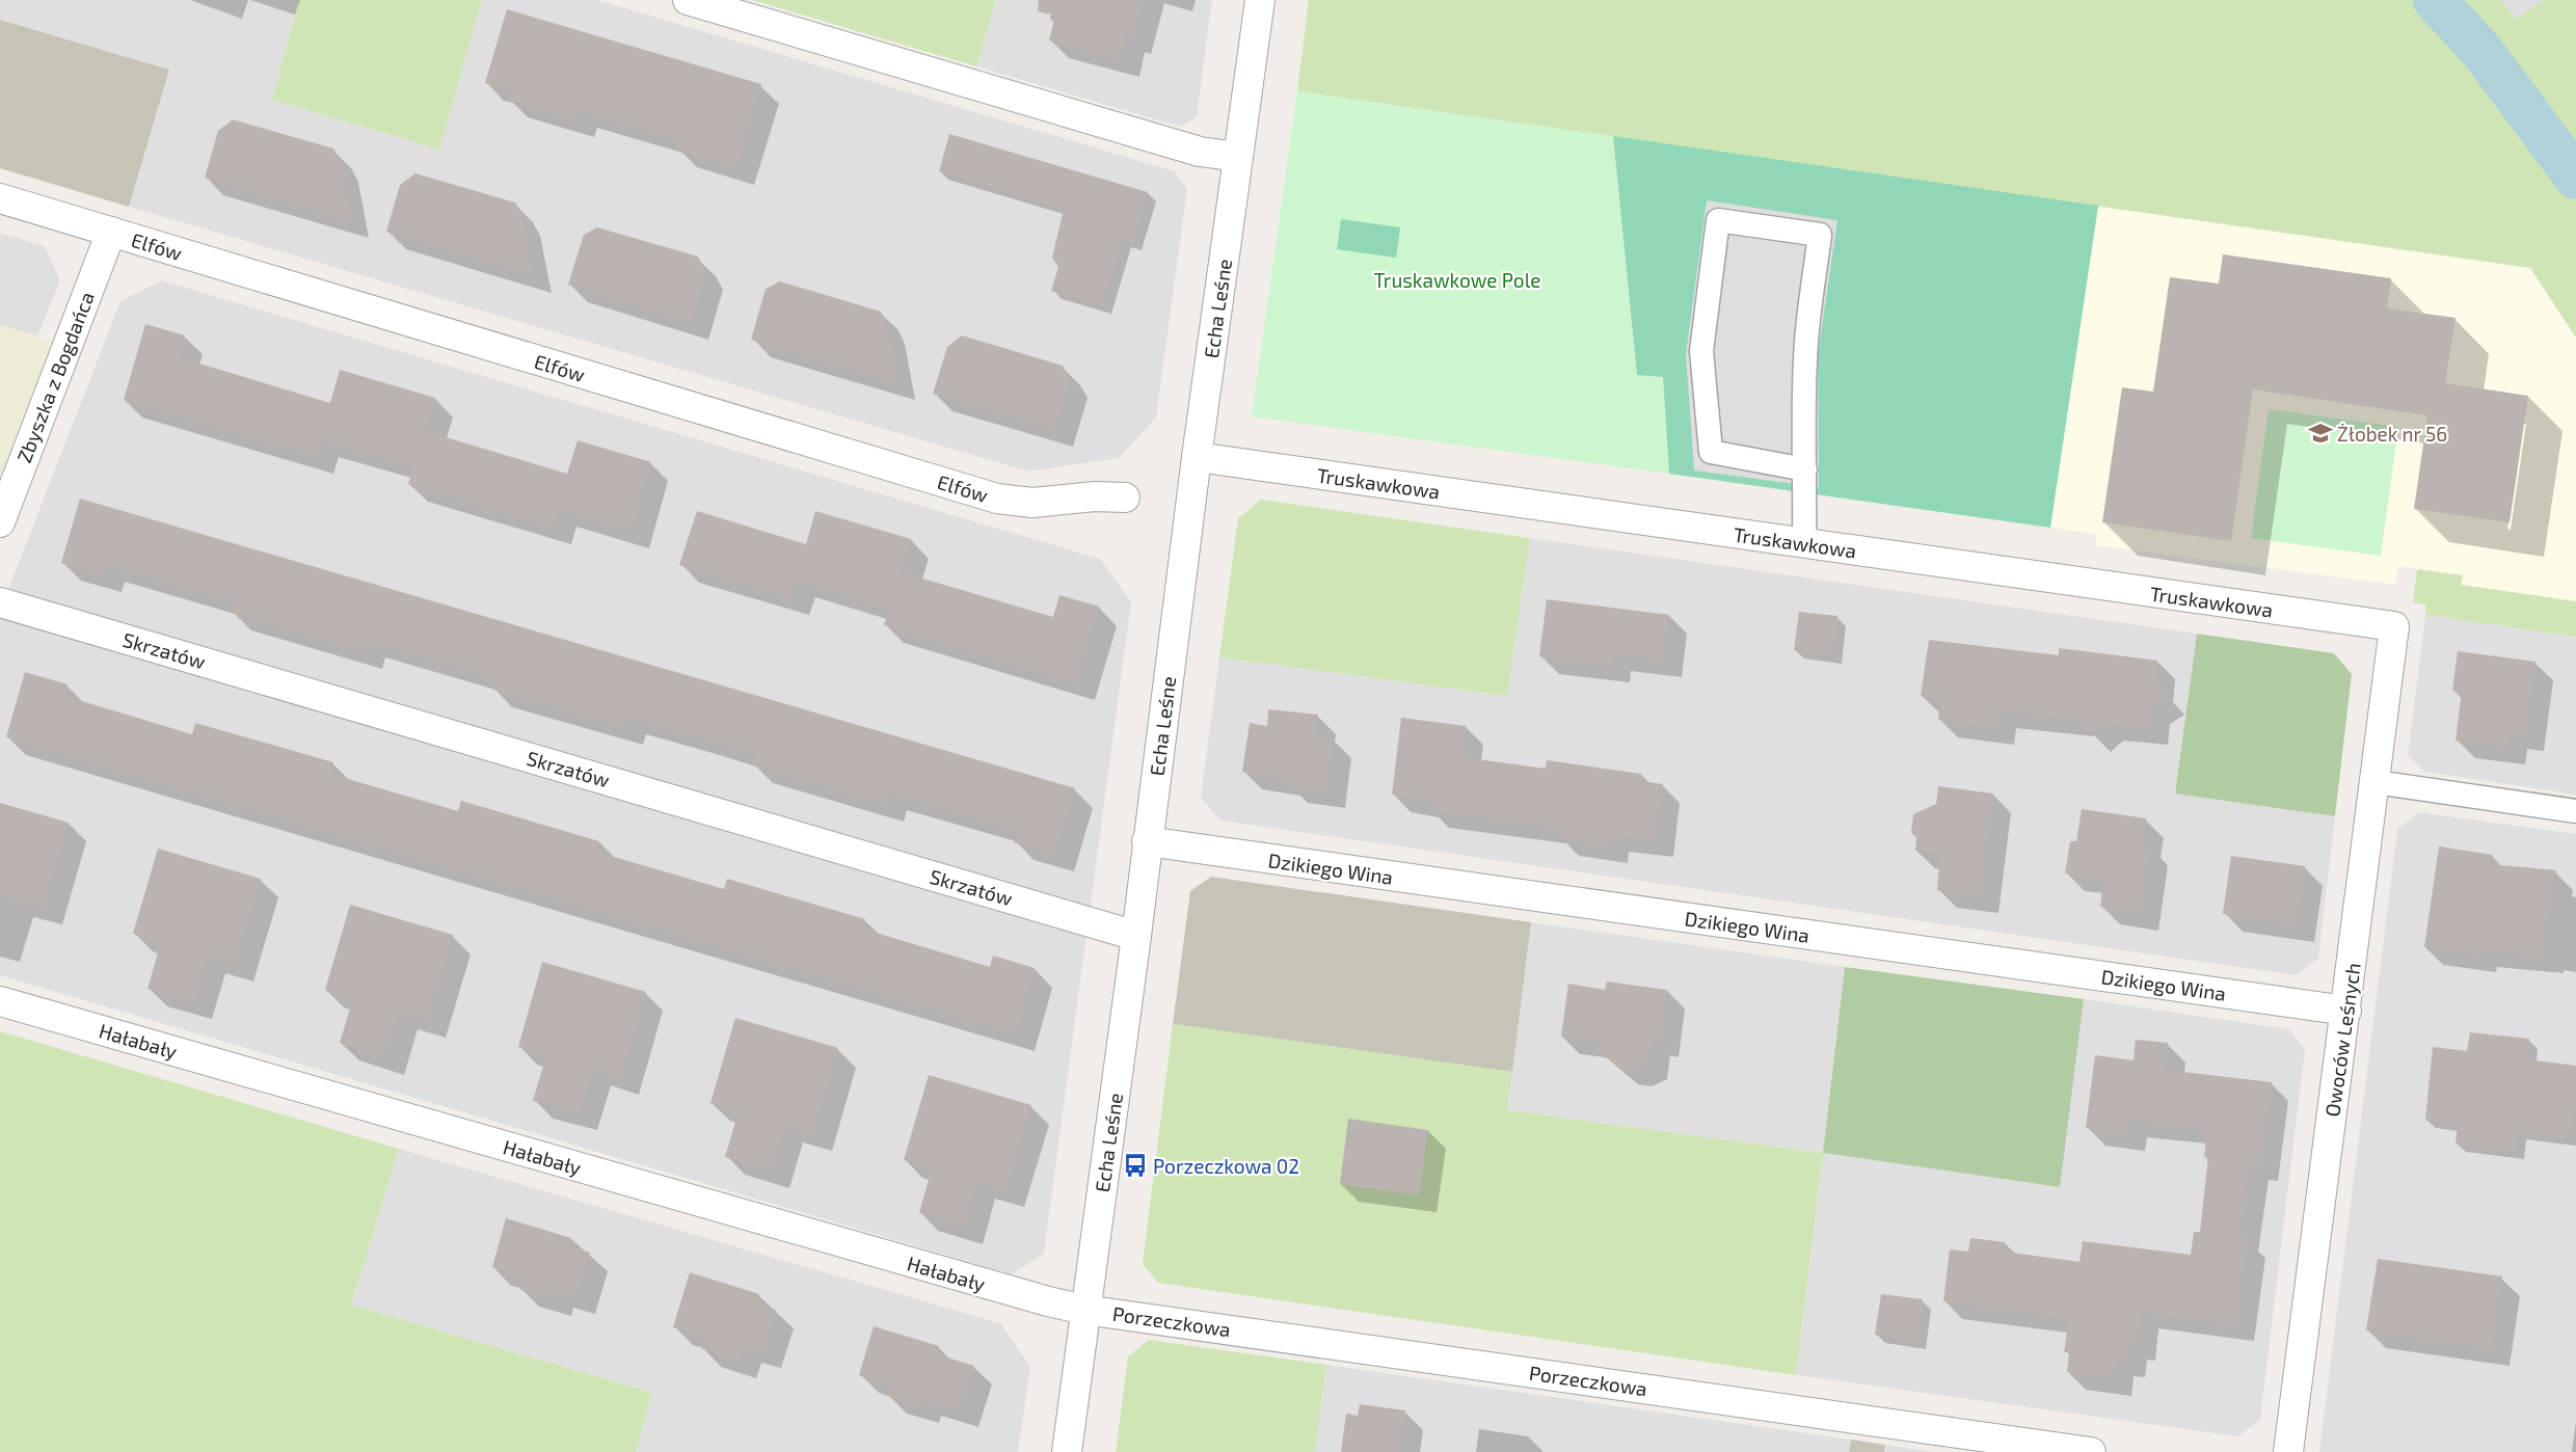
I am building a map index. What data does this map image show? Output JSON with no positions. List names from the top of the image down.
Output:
{
  "streets": {
    "street": [
      "Elfów",
      "Echa Leśne",
      "Zbyszka z Bogdańca",
      "Truskawkowa",
      "Skrzatów",
      "Dzikiego Wina",
      "Owoców Leśnych",
      "Hałabały",
      "Porzeczkowa"
    ]
  },
  "crossings": [
    ["Elfów", "Zbyszka z Bogdańca"],
    ["Echa Leśne", "Truskawkowa"],
    ["Echa Leśne", "Skrzatów"],
    ["Echa Leśne", "Dzikiego Wina"],
    ["Echa Leśne", "Hałabały"],
    ["Echa Leśne", "Porzeczkowa"],
    ["Truskawkowa", "Owoców Leśnych"],
    ["Dzikiego Wina", "Owoców Leśnych"],
    ["Hałabały", "Porzeczkowa"]
  ],
  "parks": ["Truskawkowe Pole"],
  "places": {
    "school or university": ["Żłobek nr 56"],
    "bus stop": ["Porzeczkowa 02"]
  }
}
